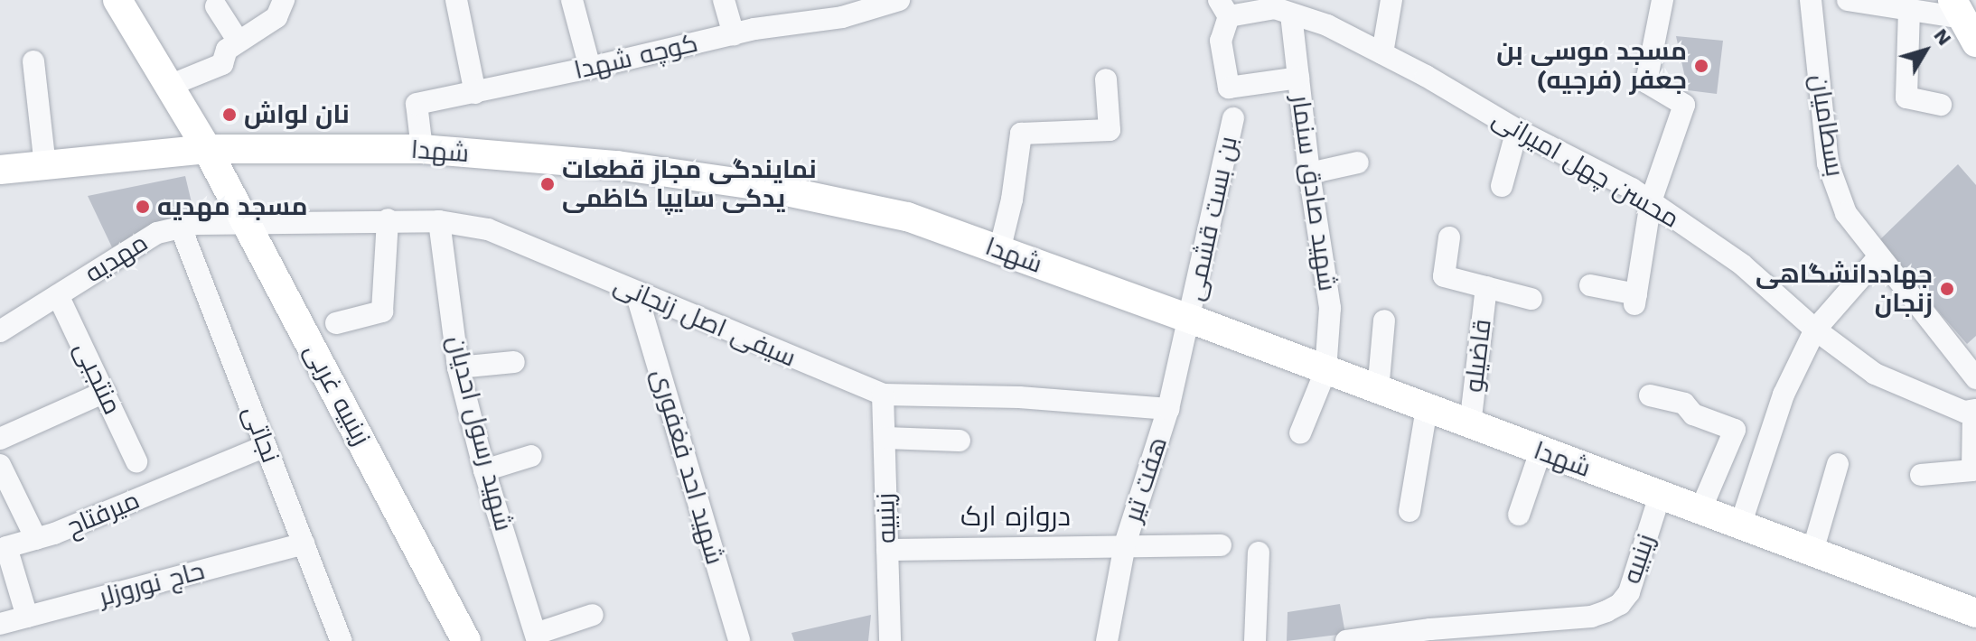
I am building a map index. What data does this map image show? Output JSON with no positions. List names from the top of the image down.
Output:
{
  "streets": {
    "main road": ["شهدا", "زینبیه غربی"],
    "street": [
      "کوچه شهدا",
      "بسطامیان",
      "محسن چهل امیرانی",
      "شهید صادق سنمار",
      "بن بست قشمی",
      "مهدیه",
      "سیفی اصل زنجانی",
      "قاضیلو",
      "منتجبی",
      "شهید رسول احدیان",
      "نجاتی",
      "شهید احد فغفوری",
      "هفت تیر",
      "میرفتاح",
      "زینبیه",
      "حاج نوروزلر"
    ]
  },
  "crossings": [
    ["کوچه شهدا", "شهدا"],
    ["شهدا", "شهید صادق سنمار"],
    ["شهدا", "بن بست قشمی"],
    ["شهدا", "قاضیلو"],
    ["شهدا", "زینبیه غربی"],
    ["شهدا", "هفت تیر"],
    ["شهدا", "زینبیه"],
    ["محسن چهل امیرانی", "شهید صادق سنمار"],
    ["بن بست قشمی", "هفت تیر"],
    ["مهدیه", "سیفی اصل زنجانی"],
    ["مهدیه", "منتجبی"],
    ["مهدیه", "زینبیه غربی"],
    ["مهدیه", "نجاتی"],
    ["سیفی اصل زنجانی", "زینبیه غربی"],
    ["سیفی اصل زنجانی", "شهید رسول احدیان"],
    ["سیفی اصل زنجانی", "شهید احد فغفوری"],
    ["سیفی اصل زنجانی", "هفت تیر"],
    ["سیفی اصل زنجانی", "زینبیه"],
    ["نجاتی", "میرفتاح"],
    ["نجاتی", "حاج نوروزلر"],
    ["میرفتاح", "حاج نوروزلر"]
  ],
  "districts": ["دروازه ارک"],
  "places": [
    "مسجد موسی بن جعفر (فرجیه)",
    "نان لواش",
    "نمایندگی مجاز قطعات یدکی سایپا کاظمی",
    "مسجد مهدیه",
    "جهاددانشگاهی زنجان"
  ],
  "north": "top right"
}
